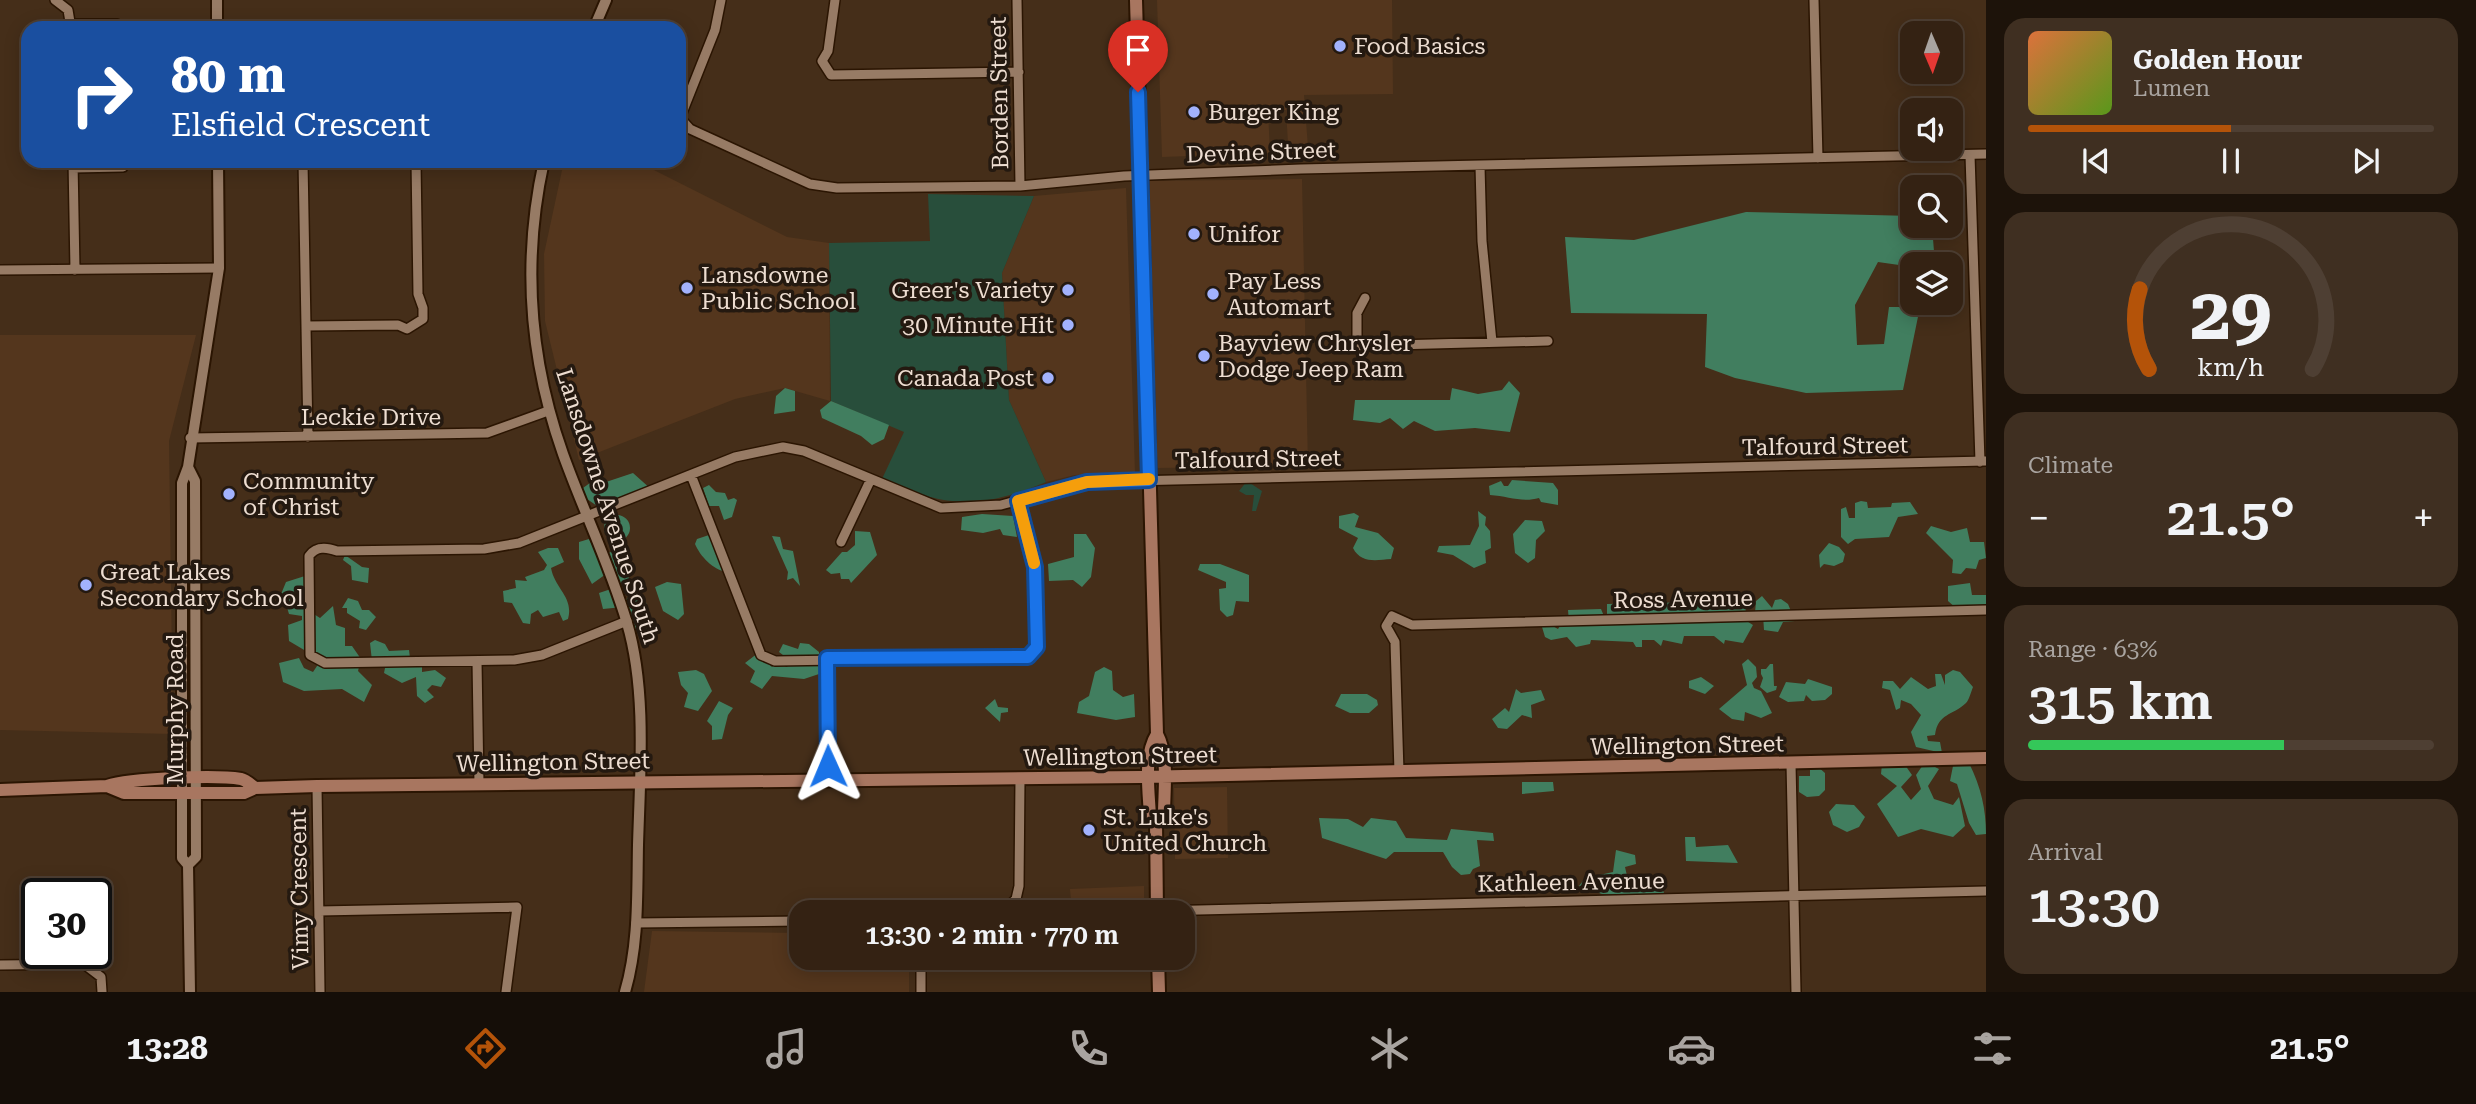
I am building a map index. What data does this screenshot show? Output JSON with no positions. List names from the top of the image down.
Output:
{
  "streets": {
    "main road": ["Wellington Street"],
    "street": [
      "Borden Street",
      "Devine Street",
      "Leckie Drive",
      "Talfourd Street",
      "Lansdowne Avenue South",
      "Ross Avenue",
      "Murphy Road",
      "Kathleen Avenue",
      "Vimy Crescent"
    ]
  },
  "crossings": [
    ["Borden Street", "Devine Street"],
    ["Leckie Drive", "Lansdowne Avenue South"],
    ["Leckie Drive", "Murphy Road"],
    ["Talfourd Street", "Lansdowne Avenue South"],
    ["Lansdowne Avenue South", "Wellington Street"],
    ["Ross Avenue", "Wellington Street"],
    ["Murphy Road", "Wellington Street"],
    ["Wellington Street", "Vimy Crescent"]
  ],
  "places": [
    "Food Basics",
    "Burger King",
    "Unifor",
    "Lansdowne Public School",
    "Greer's Variety",
    "Pay Less Automart",
    "30 Minute Hit",
    "Bayview Chrysler Dodge Jeep Ram",
    "Canada Post",
    "Community of Christ",
    "Great Lakes Secondary School",
    "St. Luke's United Church"
  ],
  "north": "bottom",
  "page": {
    "turn": ["80 m", "Elsfield Crescent"],
    "song": ["Golden Hour", "Lumen"],
    "tile": [
      "Climate",
      ["Range · 63%", "315 km"],
      ["Arrival", "13:30"]
    ],
    "heat": ["−", "21.5°", "+"],
    "limit": "30",
    "trip": "13:30 · 2 min · 770 m",
    "tabs": ["13:28", "21.5°"],
    "gauge": ["29", "km/h"]
  }
}
